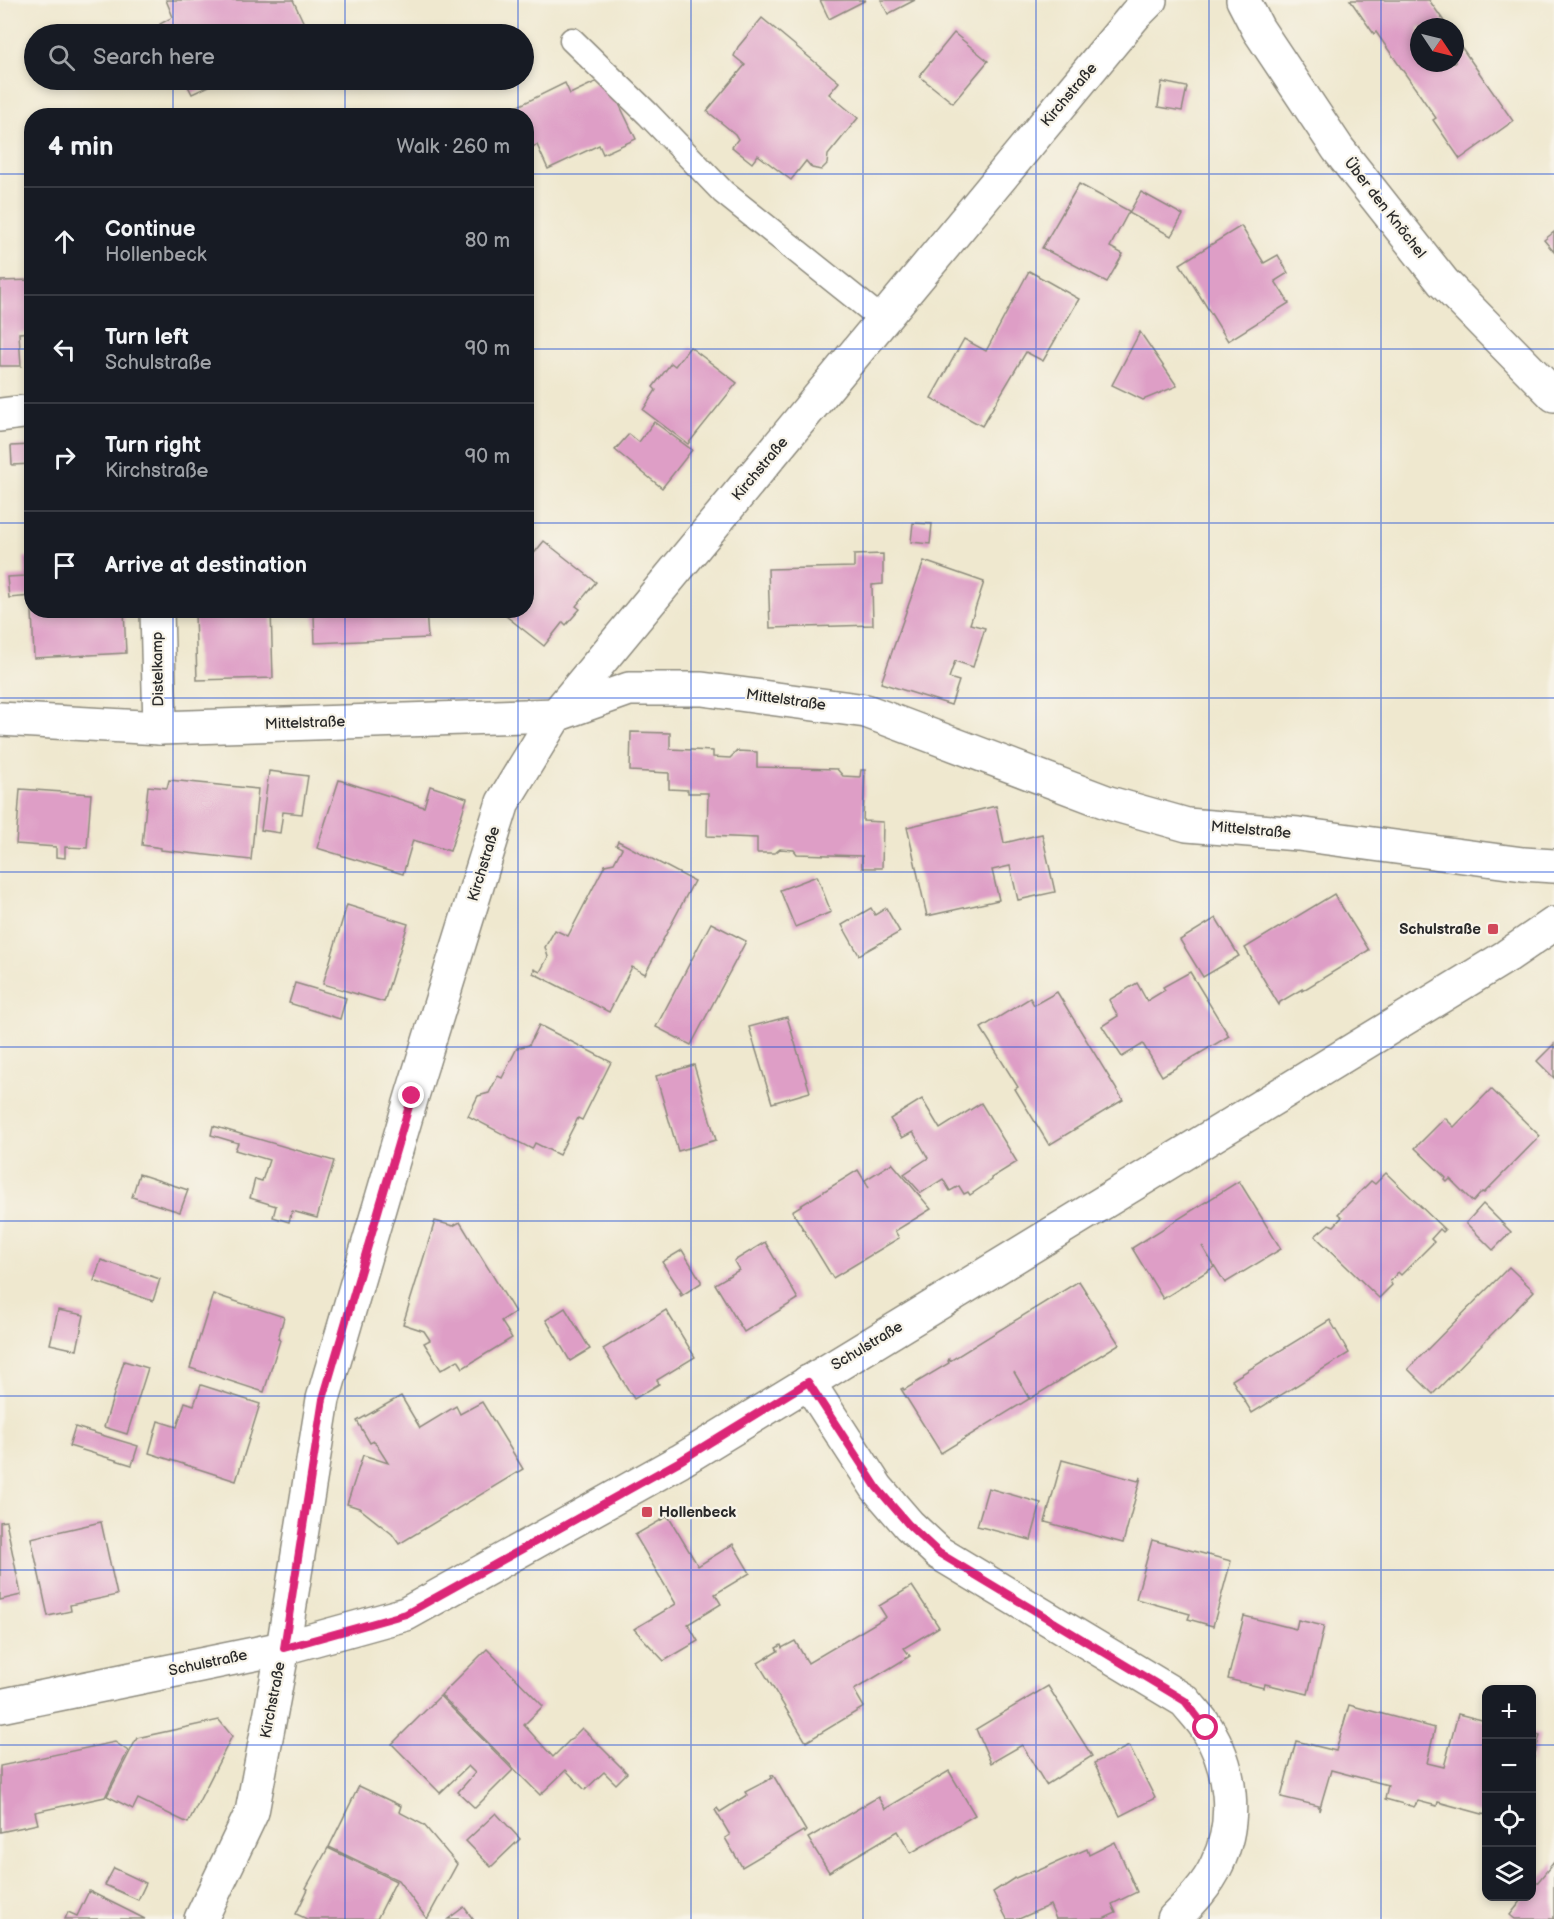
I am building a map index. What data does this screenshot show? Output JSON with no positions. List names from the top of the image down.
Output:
{
  "streets": {
    "street": [
      "Kirchstraße",
      "Über den Knöchel",
      "Distelkamp",
      "Mittelstraße",
      "Schulstraße"
    ]
  },
  "crossings": [
    ["Kirchstraße", "Mittelstraße"],
    ["Kirchstraße", "Schulstraße"],
    ["Distelkamp", "Mittelstraße"]
  ],
  "places": {
    "transit": ["Schulstraße", "Hollenbeck"]
  },
  "north": "bottom right",
  "page": {
    "search": "Search here",
    "heading": ["4 min", "Walk · 260 m"],
    "list": [
      ["Continue", "Hollenbeck", "80 m"],
      ["Turn left", "Schulstraße", "90 m"],
      ["Turn right", "Kirchstraße", "90 m"],
      "Arrive at destination"
    ],
    "map_buttons": ["+", "−"]
  }
}
